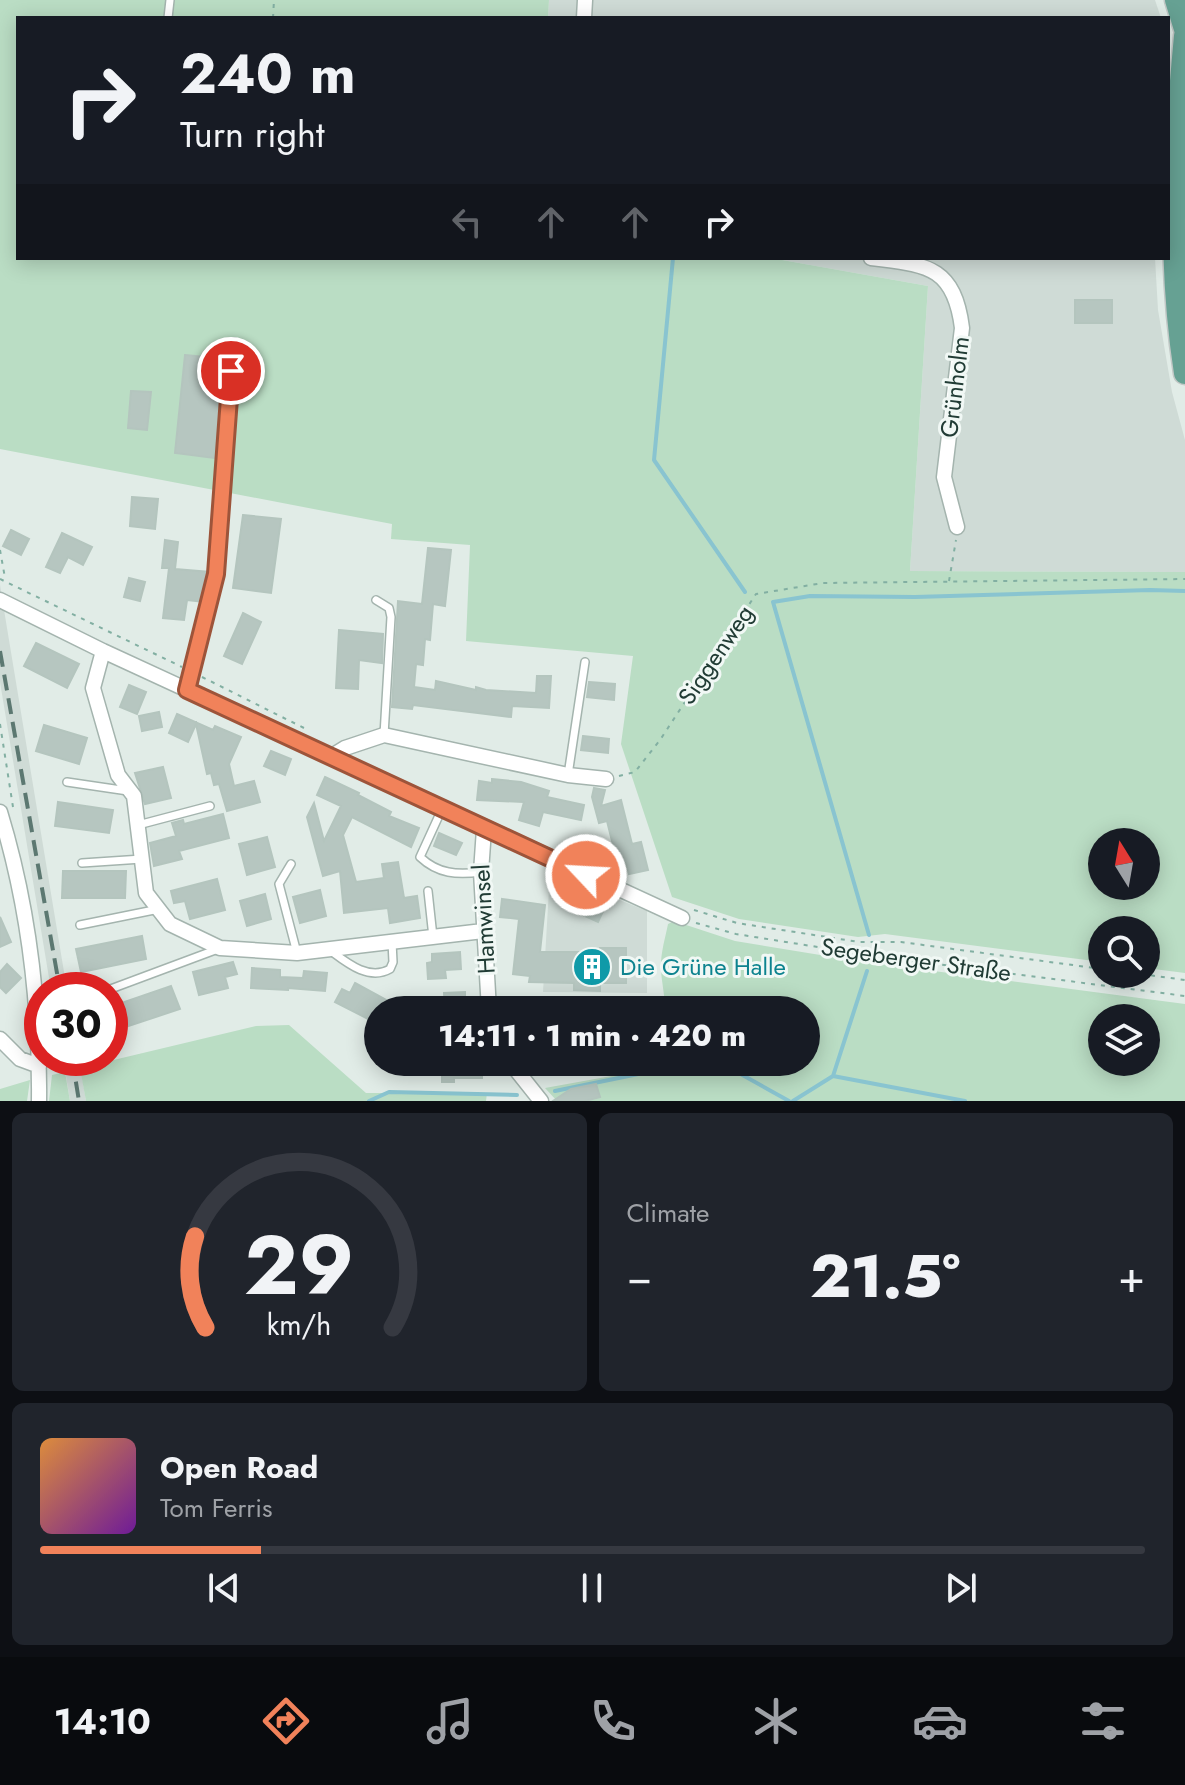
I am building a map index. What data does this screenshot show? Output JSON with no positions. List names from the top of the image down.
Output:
{
  "streets": {
    "street": ["Grünholm", "Hamwinsel"],
    "path": ["Siggenweg", "Segeberger Straße"]
  },
  "places": {
    "building": ["Die Grüne Halle"]
  },
  "north": "top",
  "page": {
    "turn": ["240 m", "Turn right"],
    "limit": "30",
    "trip": "14:11 · 1 min · 420 m",
    "tile": "Climate",
    "heat": ["−", "21.5°", "+"],
    "song": ["Open Road", "Tom Ferris"],
    "tabs": "14:10",
    "gauge": ["29", "km/h"]
  }
}
